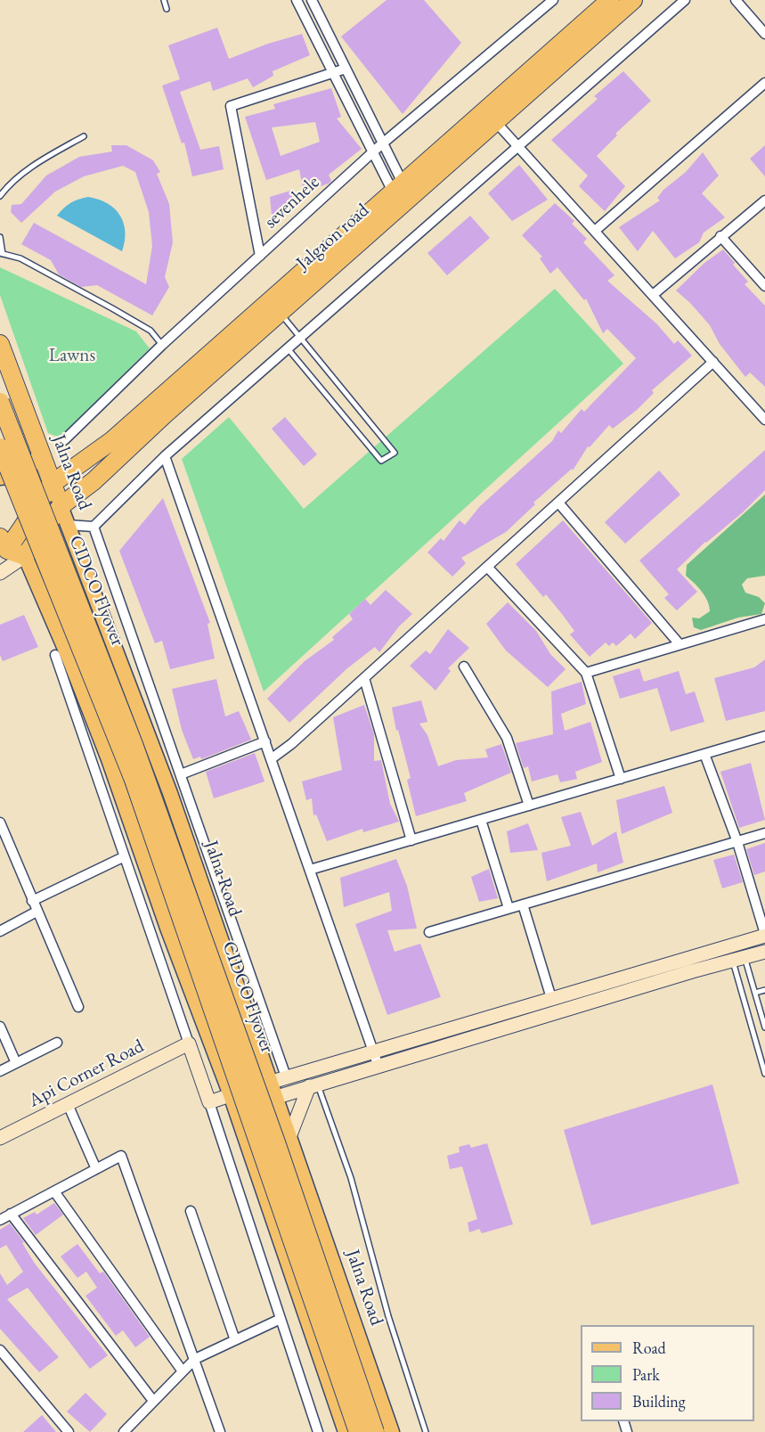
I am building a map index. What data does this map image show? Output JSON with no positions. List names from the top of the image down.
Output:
{
  "streets": {
    "highway": ["Jalgaon road", "Jalna Road", "CIDCO Flyover"],
    "street": ["sevenhele", "Api Corner Road"]
  },
  "crossings": [
    ["Jalgaon road", "Jalna Road"]
  ],
  "parks": ["Lawns"],
  "legend": ["Road", "Park", "Building"]
}
